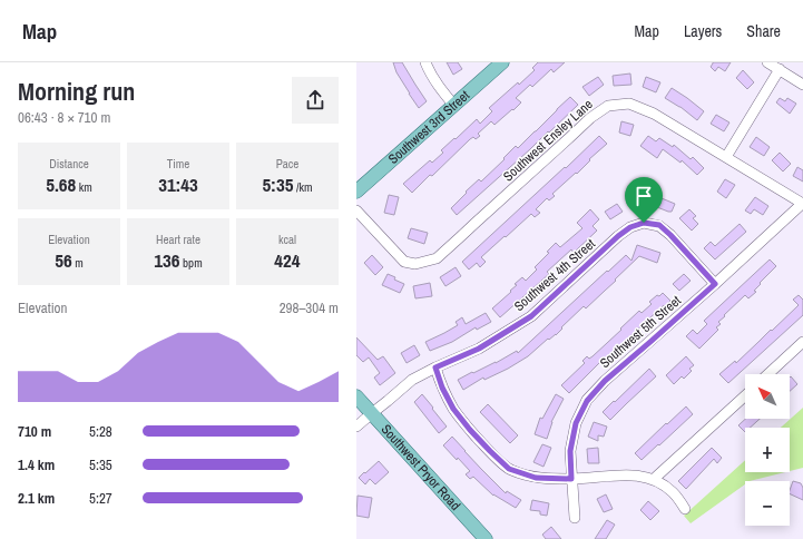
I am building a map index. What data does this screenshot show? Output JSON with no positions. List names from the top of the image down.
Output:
{
  "streets": {
    "main road": ["Southwest 3rd Street", "Southwest Pryor Road"],
    "street": ["Southwest Ensley Lane", "Southwest 4th Street", "Southwest 5th Street"]
  },
  "crossings": [
    ["Southwest Ensley Lane", "Southwest 5th Street"],
    ["Southwest 4th Street", "Southwest 5th Street"],
    ["Southwest 4th Street", "Southwest Pryor Road"]
  ],
  "north": "top left",
  "page": {
    "header": "Map",
    "nav": ["Map", "Layers", "Share"],
    "heading": ["Morning run", "06:43 · 8 × 710 m"],
    "stats": [
      ["Distance", "5.68 km"],
      ["Time", "31:43"],
      ["Pace", "5:35 /km"],
      ["Elevation", "56 m"],
      ["Heart rate", "136 bpm"],
      ["kcal", "424"]
    ],
    "chart": ["Elevation", "298–304 m"],
    "map_buttons": ["+", "−"],
    "list": [
      {
        "name": "710 m",
        "note": "5:28"
      },
      {
        "name": "1.4 km",
        "note": "5:35"
      },
      {
        "name": "2.1 km",
        "note": "5:27"
      }
    ]
  }
}
